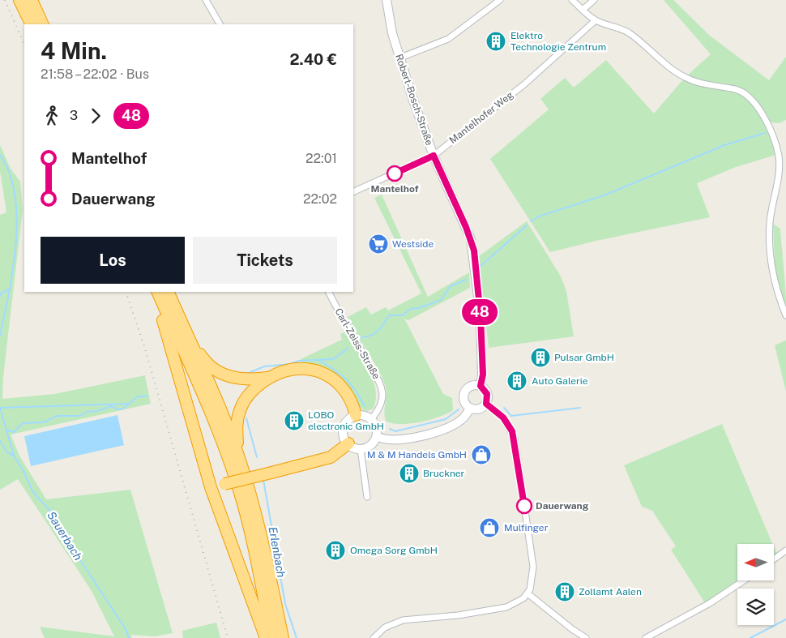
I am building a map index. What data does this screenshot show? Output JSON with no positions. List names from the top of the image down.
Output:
{
  "streets": {
    "street": ["Robert-Bosch-Straße", "Mantelhofer Weg", "Carl-Zeiss-Straße"]
  },
  "crossings": [
    ["Robert-Bosch-Straße", "Mantelhofer Weg"]
  ],
  "water": ["Sauerbach", "Erlenbach"],
  "places": {
    "building": [
      "Elektro Technologie Zentrum",
      "Pulsar GmbH",
      "Auto Galerie",
      "LOBO electronic GmbH",
      "Bruckner",
      "Omega Sorg GmbH",
      "Zollamt Aalen"
    ],
    "other": ["Mantelhof", "Dauerwang"],
    "supermarket": ["Westside"],
    "shop": ["M & M Handels GmbH", "Mulfinger"]
  },
  "lines": ["bus line 48"],
  "north": "left",
  "page": {
    "on_map": "48",
    "heading": ["4 Min.", "21:58 – 22:02 · Bus", "2.40 €"],
    "legs": ["3", "48"],
    "list": [
      {
        "name": "Mantelhof",
        "value": "22:01"
      },
      {
        "name": "Dauerwang",
        "value": "22:02"
      }
    ],
    "buttons": ["Los", "Tickets"]
  }
}
